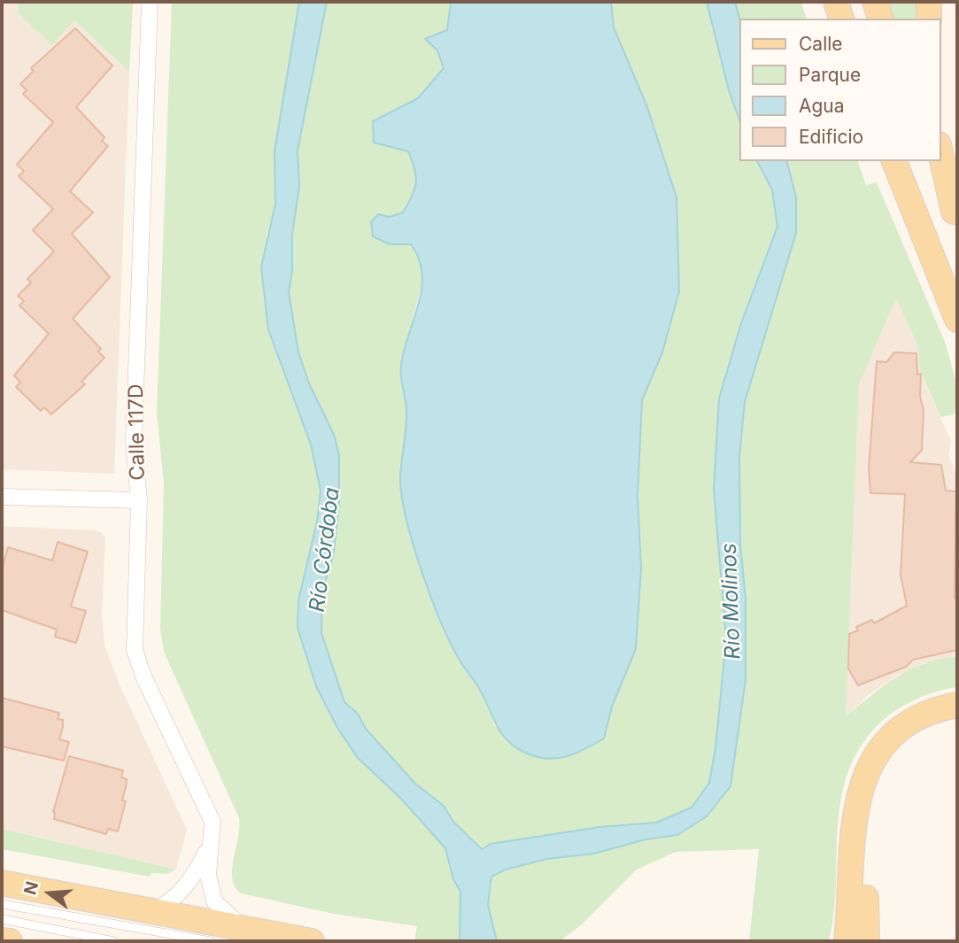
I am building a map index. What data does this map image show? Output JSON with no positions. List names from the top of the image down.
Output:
{
  "streets": {
    "street": ["Calle 117D"]
  },
  "water": ["Río Córdoba", "Río Molinos"],
  "legend": [
    "Calle",
    "Parque",
    "Agua",
    "Edificio"
  ],
  "north": "left"
}
